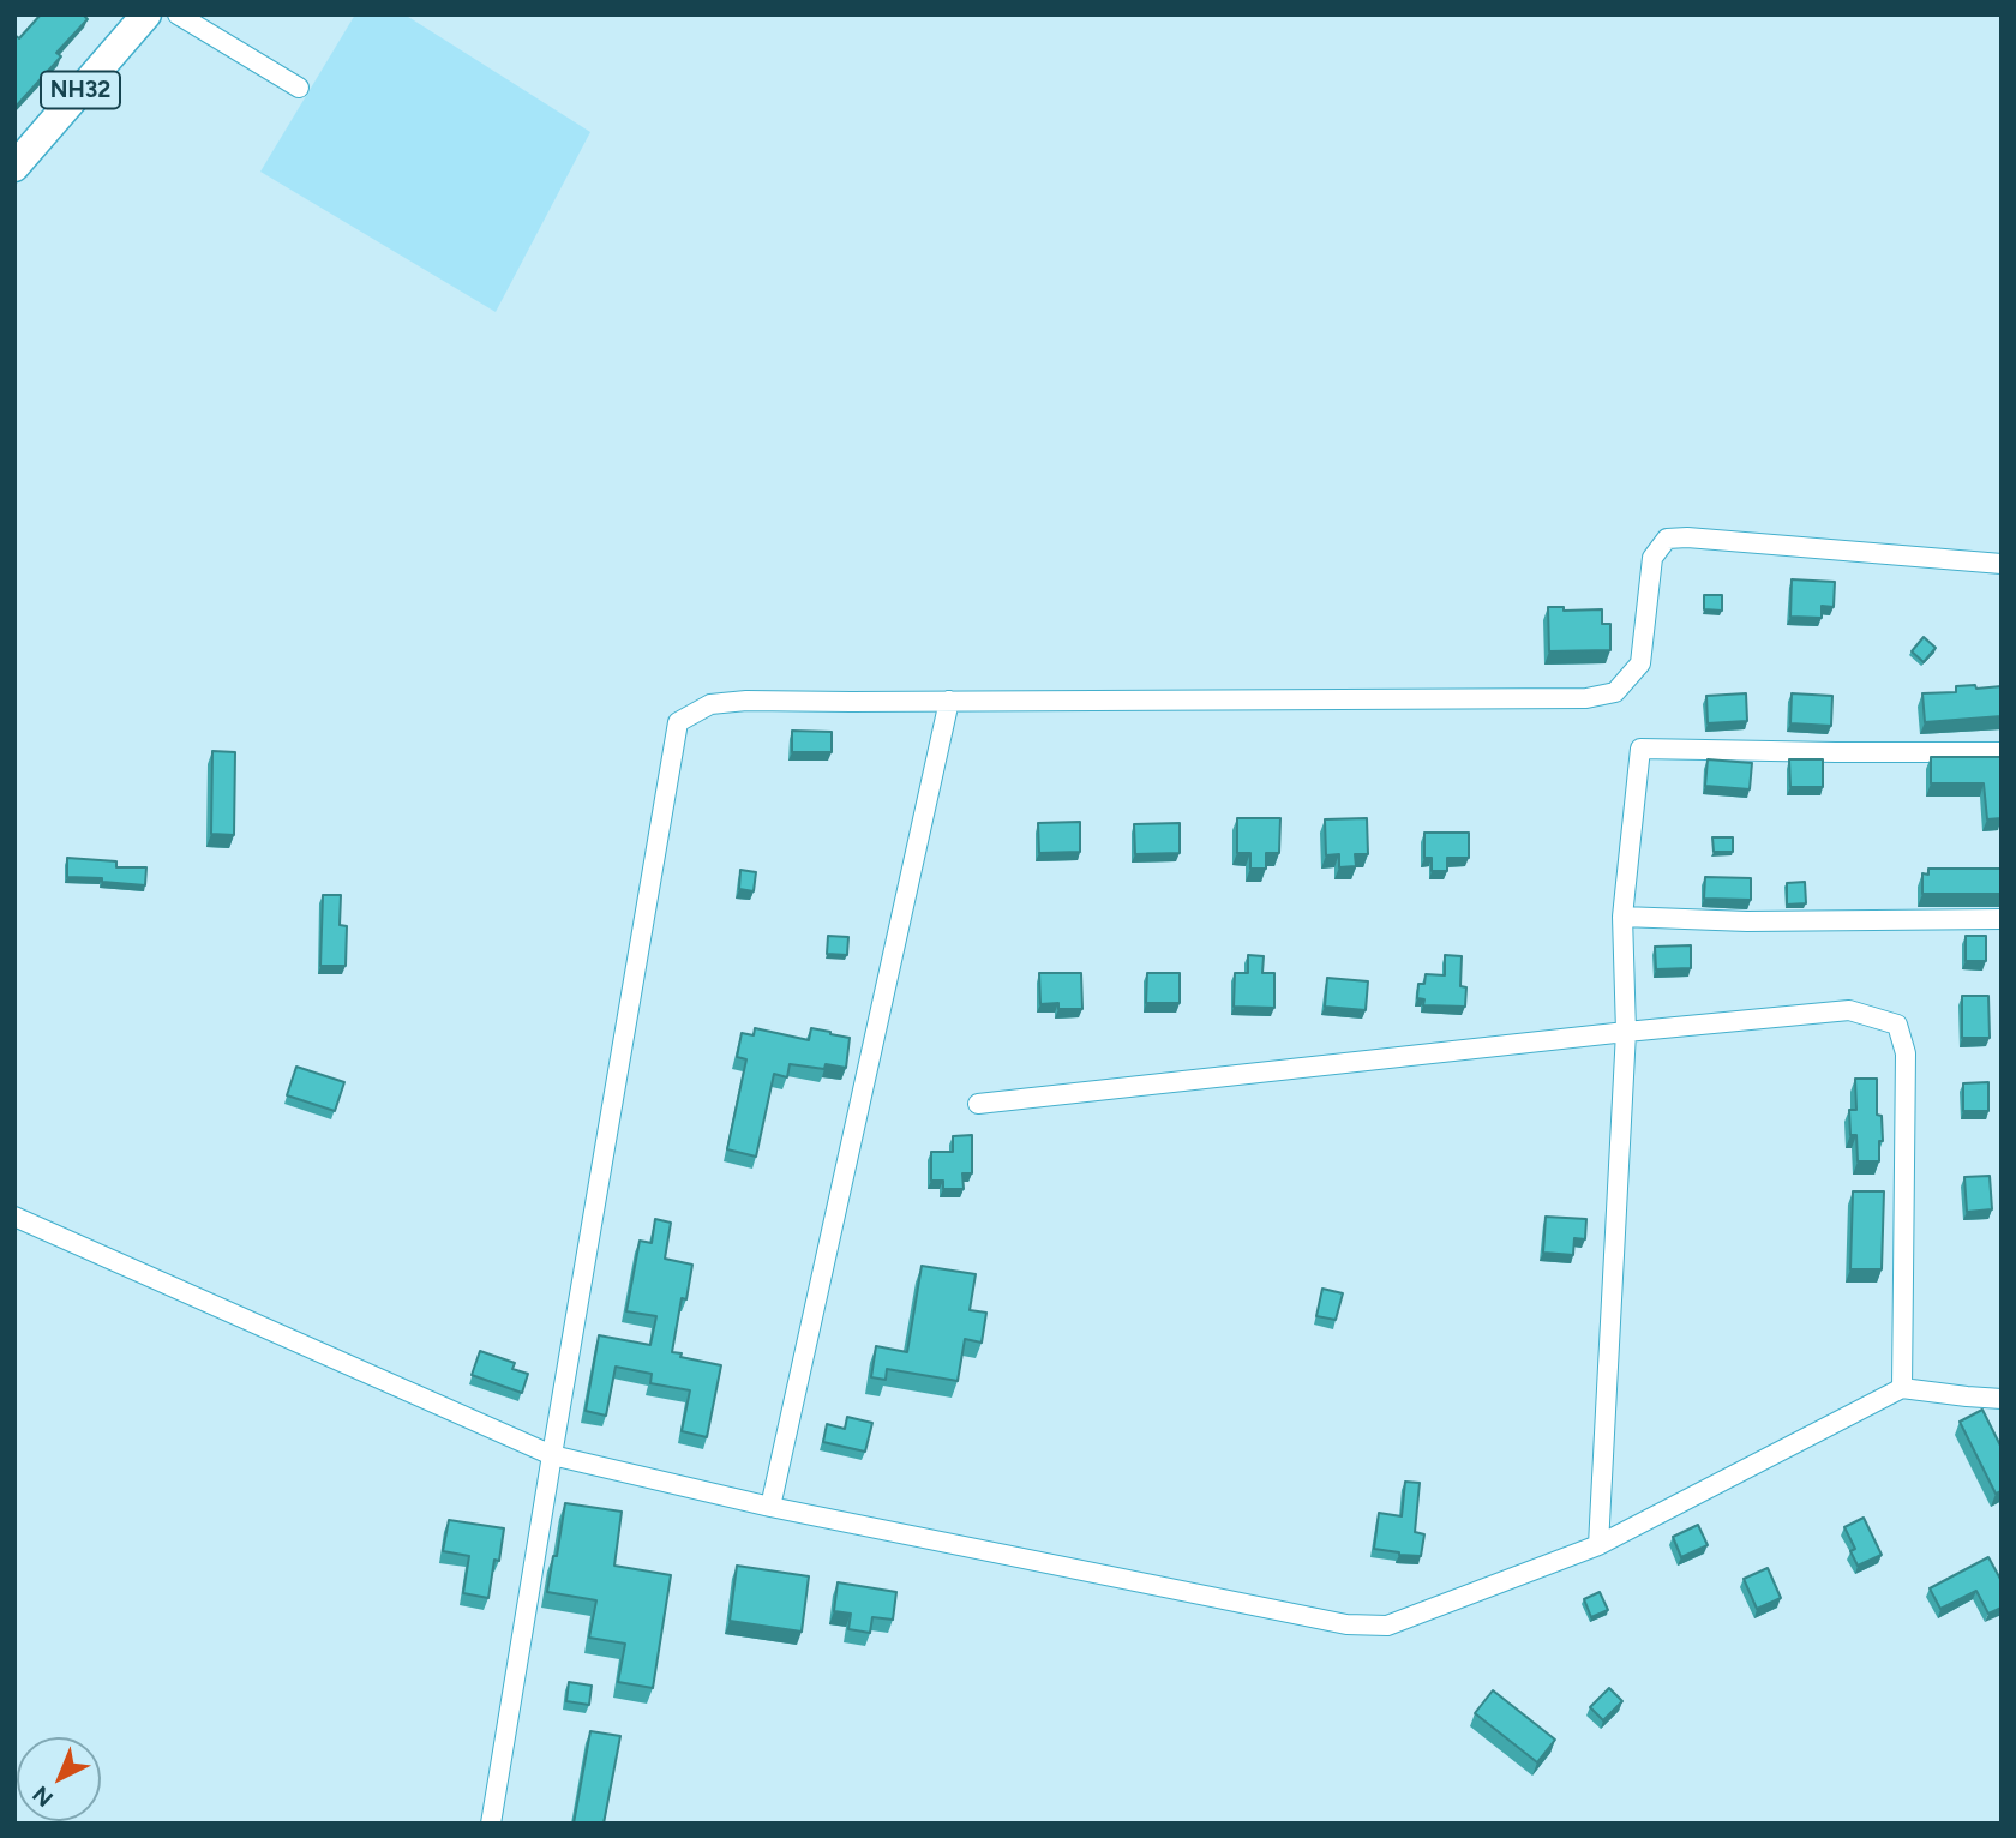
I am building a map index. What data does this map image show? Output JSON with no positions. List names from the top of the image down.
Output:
{
  "streets": {
    "highway": ["NH32"]
  },
  "north": "bottom left"
}
